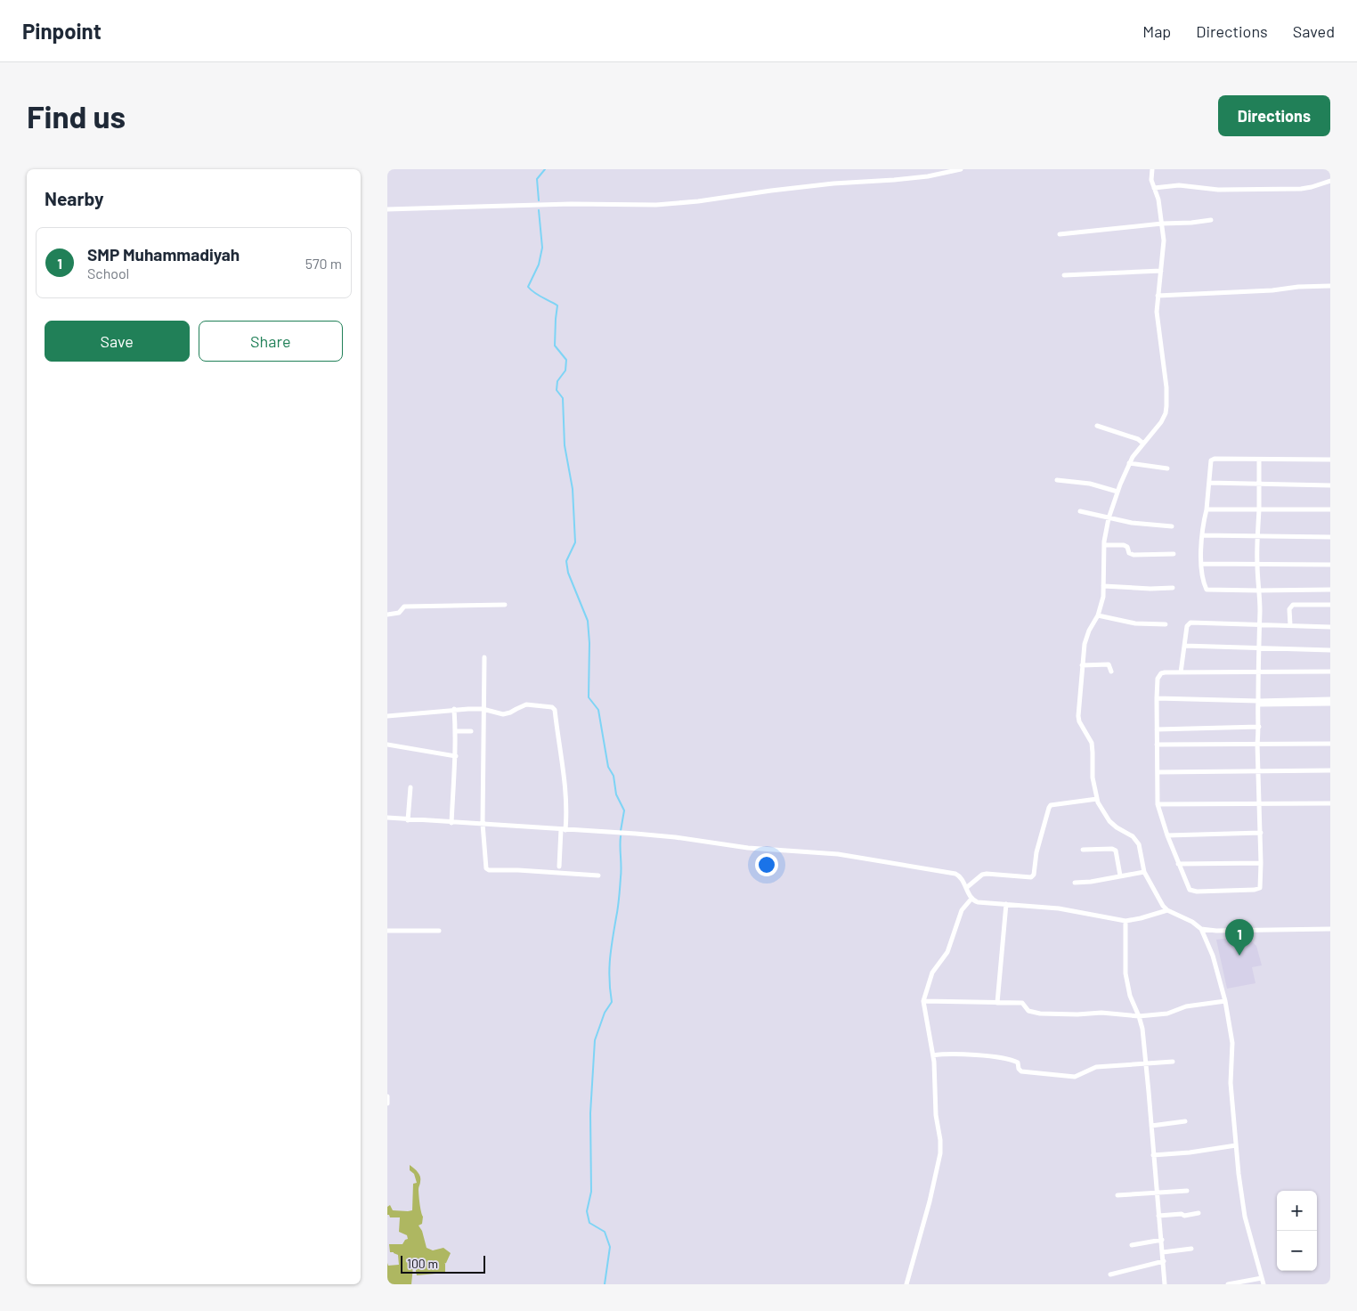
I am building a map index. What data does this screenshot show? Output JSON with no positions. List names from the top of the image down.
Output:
{
  "scale_bar": "100 m",
  "page": {
    "header": "Pinpoint",
    "nav": ["Map", "Directions", "Saved"],
    "buttons": [
      "Directions",
      ["Save", "Share"]
    ],
    "title": "Find us",
    "heading": "Nearby",
    "list": [
      {
        "mark": "1",
        "name": "SMP Muhammadiyah",
        "note": "School",
        "value": "570 m"
      }
    ],
    "pins": "1",
    "map_buttons": ["+", "−"],
    "scale": "100 m"
  }
}
